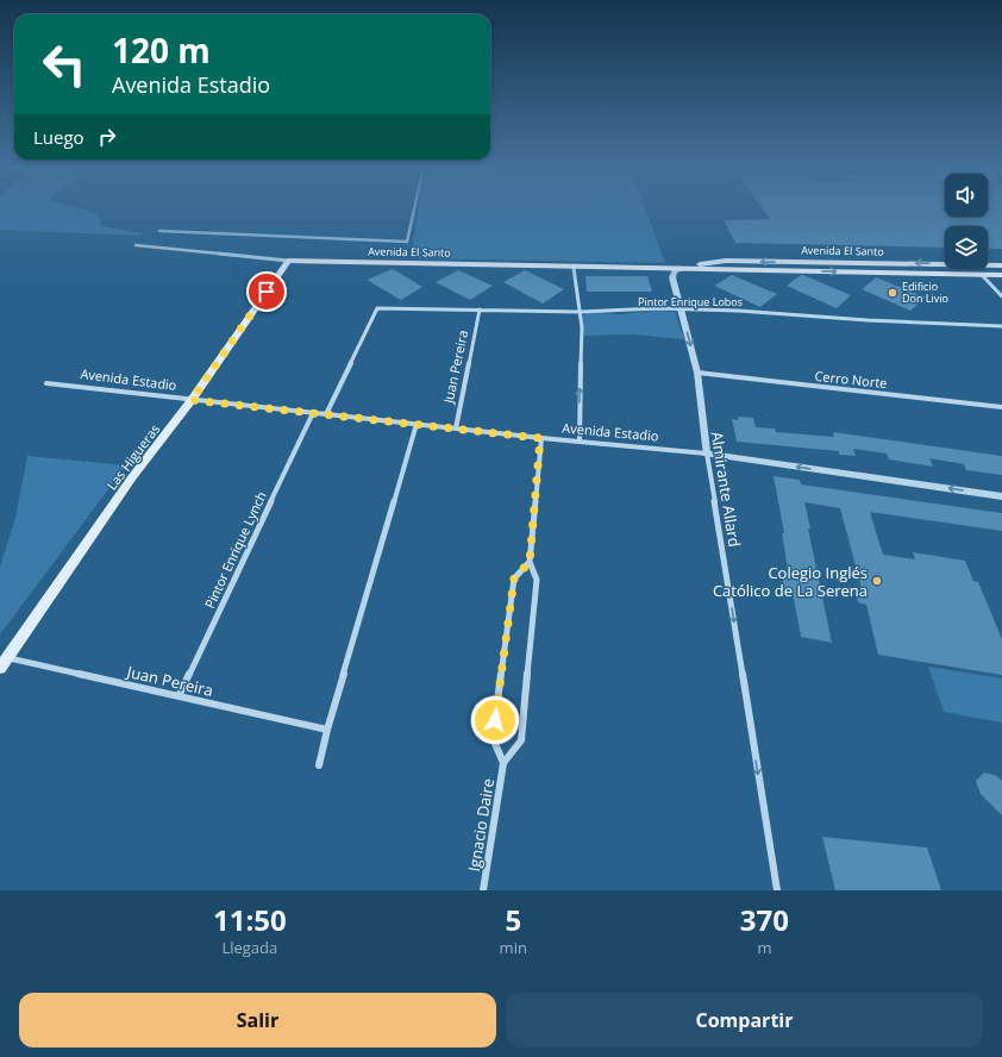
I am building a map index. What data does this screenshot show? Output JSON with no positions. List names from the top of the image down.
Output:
{
  "streets": {
    "main road": ["Avenida El Santo", "Las Higueras"],
    "street": [
      "Pintor Enrique Lobos",
      "Juan Pereira",
      "Avenida Estadio",
      "Cerro Norte",
      "Almirante Allard",
      "Pintor Enrique Lynch",
      "Ignacio Daire"
    ]
  },
  "crossings": [
    ["Avenida El Santo", "Las Higueras"],
    ["Avenida El Santo", "Almirante Allard"],
    ["Pintor Enrique Lobos", "Juan Pereira"],
    ["Pintor Enrique Lobos", "Avenida Estadio"],
    ["Pintor Enrique Lobos", "Almirante Allard"],
    ["Juan Pereira", "Avenida Estadio"],
    ["Juan Pereira", "Las Higueras"],
    ["Juan Pereira", "Pintor Enrique Lynch"],
    ["Avenida Estadio", "Las Higueras"],
    ["Avenida Estadio", "Almirante Allard"],
    ["Avenida Estadio", "Pintor Enrique Lynch"],
    ["Avenida Estadio", "Ignacio Daire"],
    ["Cerro Norte", "Almirante Allard"]
  ],
  "one_way": ["Almirante Allard"],
  "places": ["Edificio Don Livio", "Colegio Inglés Católico de La Serena"],
  "page": {
    "turn": ["120 m", "Avenida Estadio"],
    "then": "Luego",
    "eta": [
      "11:50",
      "Llegada",
      "5",
      "min",
      "370",
      "m"
    ],
    "buttons": ["Salir", "Compartir"]
  }
}
